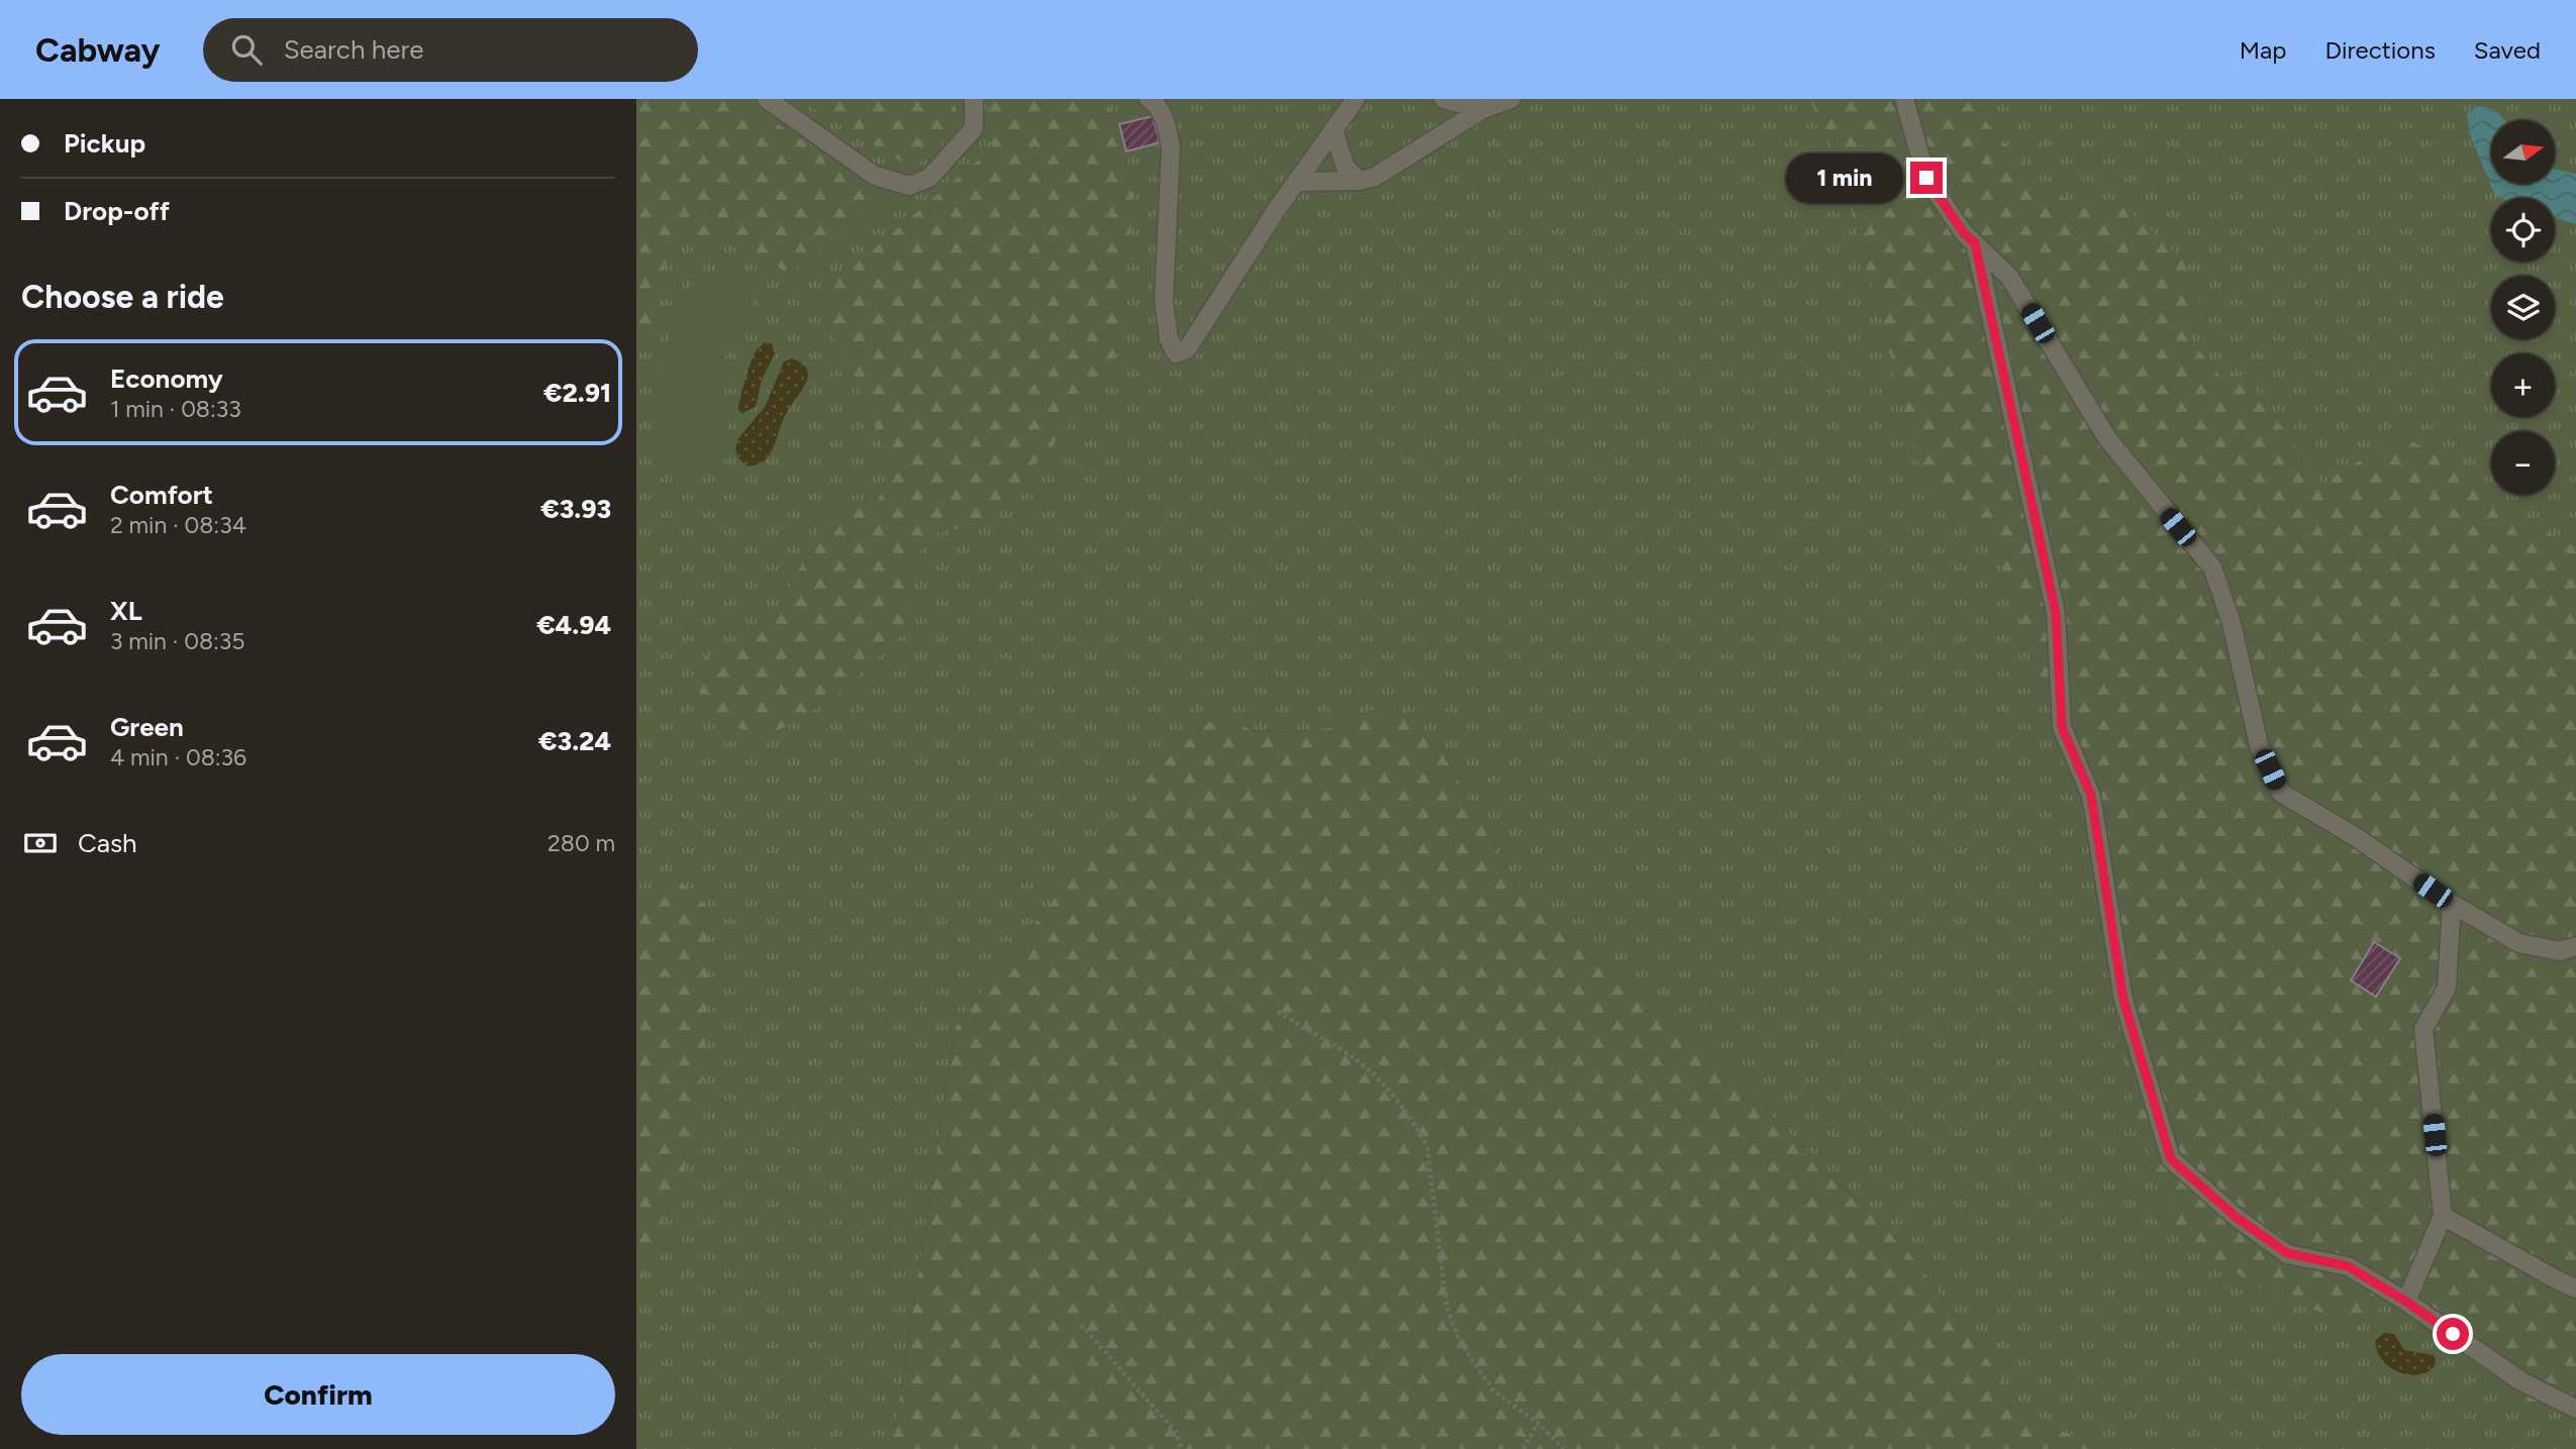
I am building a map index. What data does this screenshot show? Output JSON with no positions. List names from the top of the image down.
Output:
{
  "north": "right",
  "page": {
    "header": "Cabway",
    "search": "Search here",
    "nav": ["Map", "Directions", "Saved"],
    "banner": ["Pickup", "Drop-off"],
    "map_buttons": ["+", "−"],
    "bubble": "1 min",
    "heading": "Choose a ride",
    "list": [
      {
        "name": "Economy",
        "note": "1 min · 08:33",
        "value": "€2.91"
      },
      {
        "name": "Comfort",
        "note": "2 min · 08:34",
        "value": "€3.93"
      },
      {
        "name": "XL",
        "note": "3 min · 08:35",
        "value": "€4.94"
      },
      {
        "name": "Green",
        "note": "4 min · 08:36",
        "value": "€3.24"
      }
    ],
    "pay": ["Cash", "280 m"],
    "buttons": "Confirm"
  }
}
